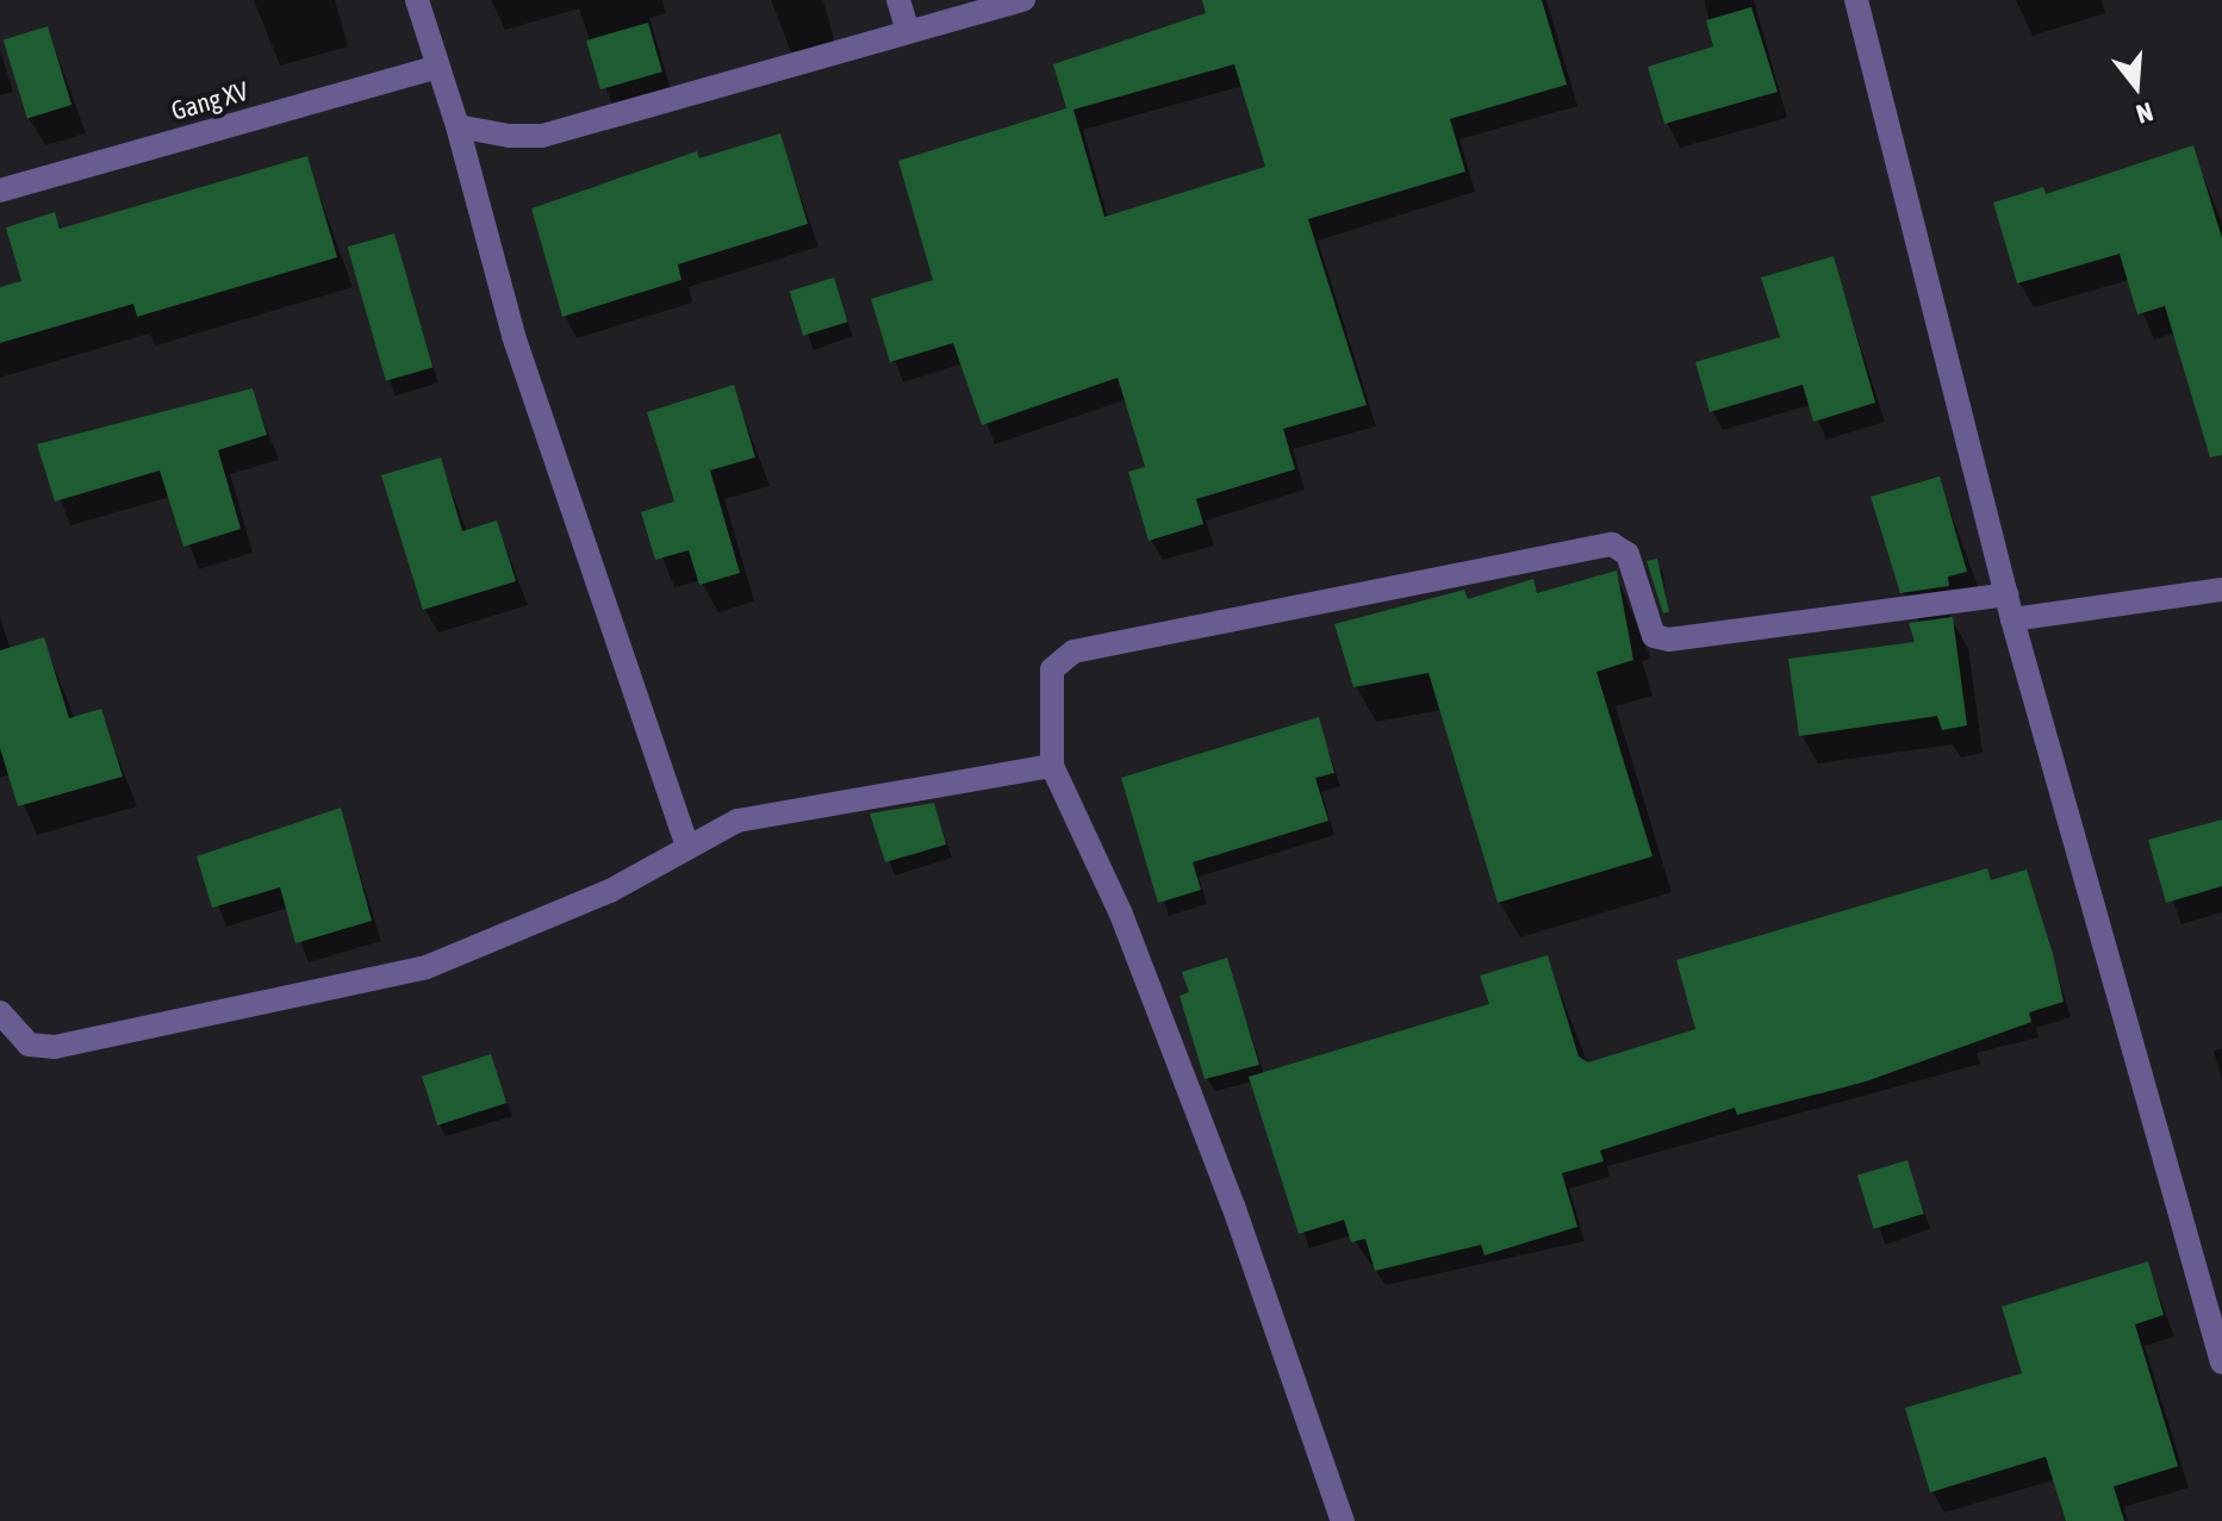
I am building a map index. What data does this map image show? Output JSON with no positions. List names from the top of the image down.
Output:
{
  "streets": {
    "street": ["Gang XV"]
  },
  "north": "bottom"
}
